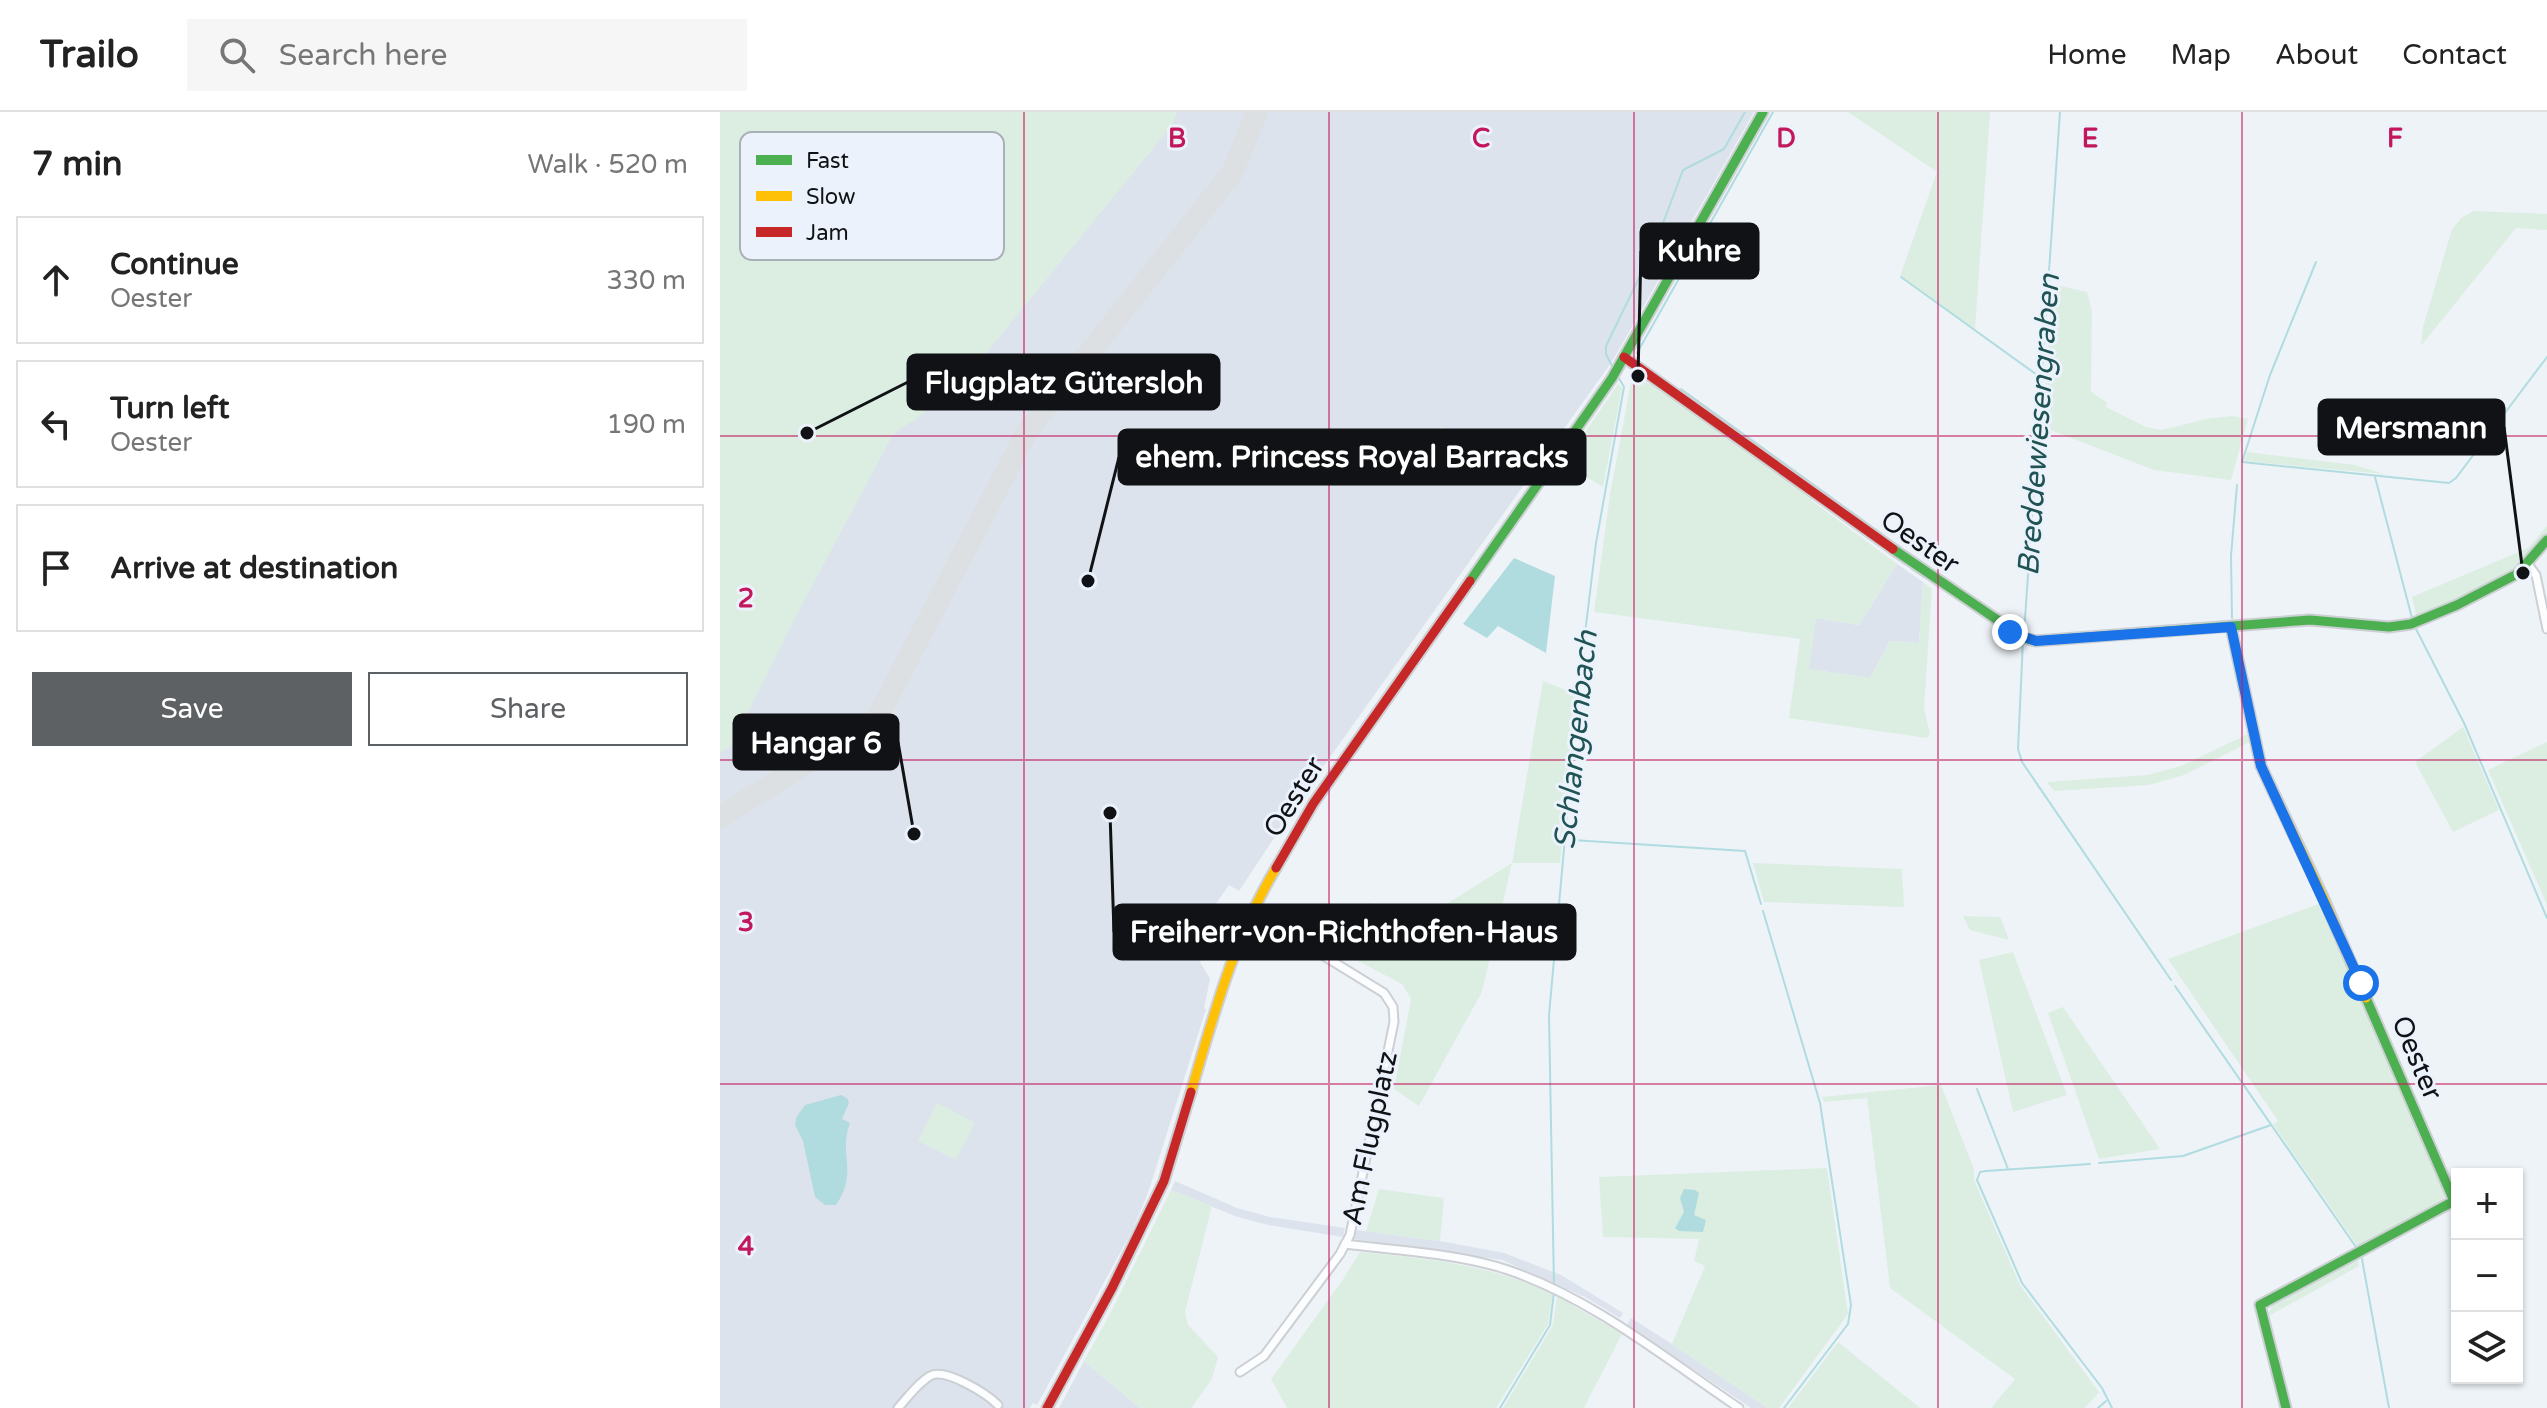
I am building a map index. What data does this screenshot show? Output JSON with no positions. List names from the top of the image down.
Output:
{
  "streets": {
    "street": ["Oester", "Am Flugplatz"]
  },
  "crossings": [
    ["Oester", "Am Flugplatz"]
  ],
  "water": ["Breddewiesengraben", "Schlangenbach"],
  "places": [
    "Kuhre",
    "Flugplatz Gütersloh",
    "Mersmann",
    "ehem. Princess Royal Barracks",
    "Freiherr-von-Richthofen-Haus",
    "Hangar 6"
  ],
  "legend": ["Fast", "Slow", "Jam"],
  "page": {
    "header": "Trailo",
    "search": "Search here",
    "nav": [
      "Home",
      "Map",
      "About",
      "Contact"
    ],
    "heading": ["7 min", "Walk · 520 m"],
    "list": [
      ["Continue", "Oester", "330 m"],
      ["Turn left", "Oester", "190 m"],
      "Arrive at destination"
    ],
    "buttons": ["Save", "Share"],
    "map_buttons": ["+", "−"]
  },
  "grid": {
    "columns": [
      "B",
      "C",
      "D",
      "E",
      "F"
    ],
    "rows": ["2", "3", "4"]
  }
}
